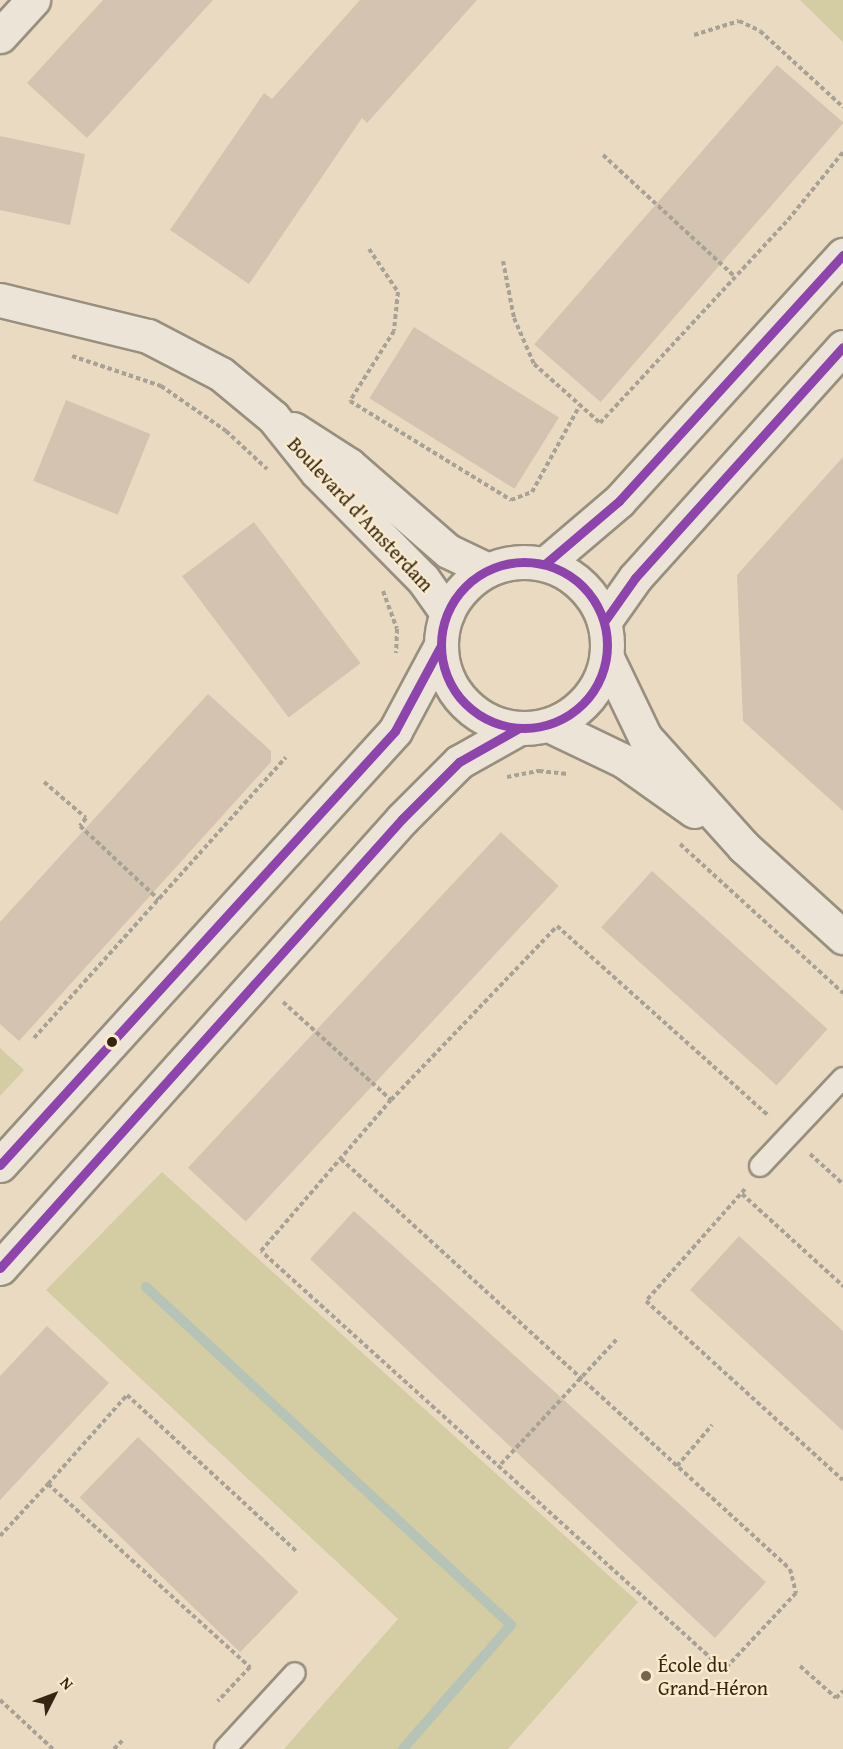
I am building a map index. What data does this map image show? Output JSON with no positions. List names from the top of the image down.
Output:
{
  "streets": {
    "main road": ["Boulevard d'Amsterdam"]
  },
  "places": ["École du Grand-Héron"],
  "north": "top right"
}
